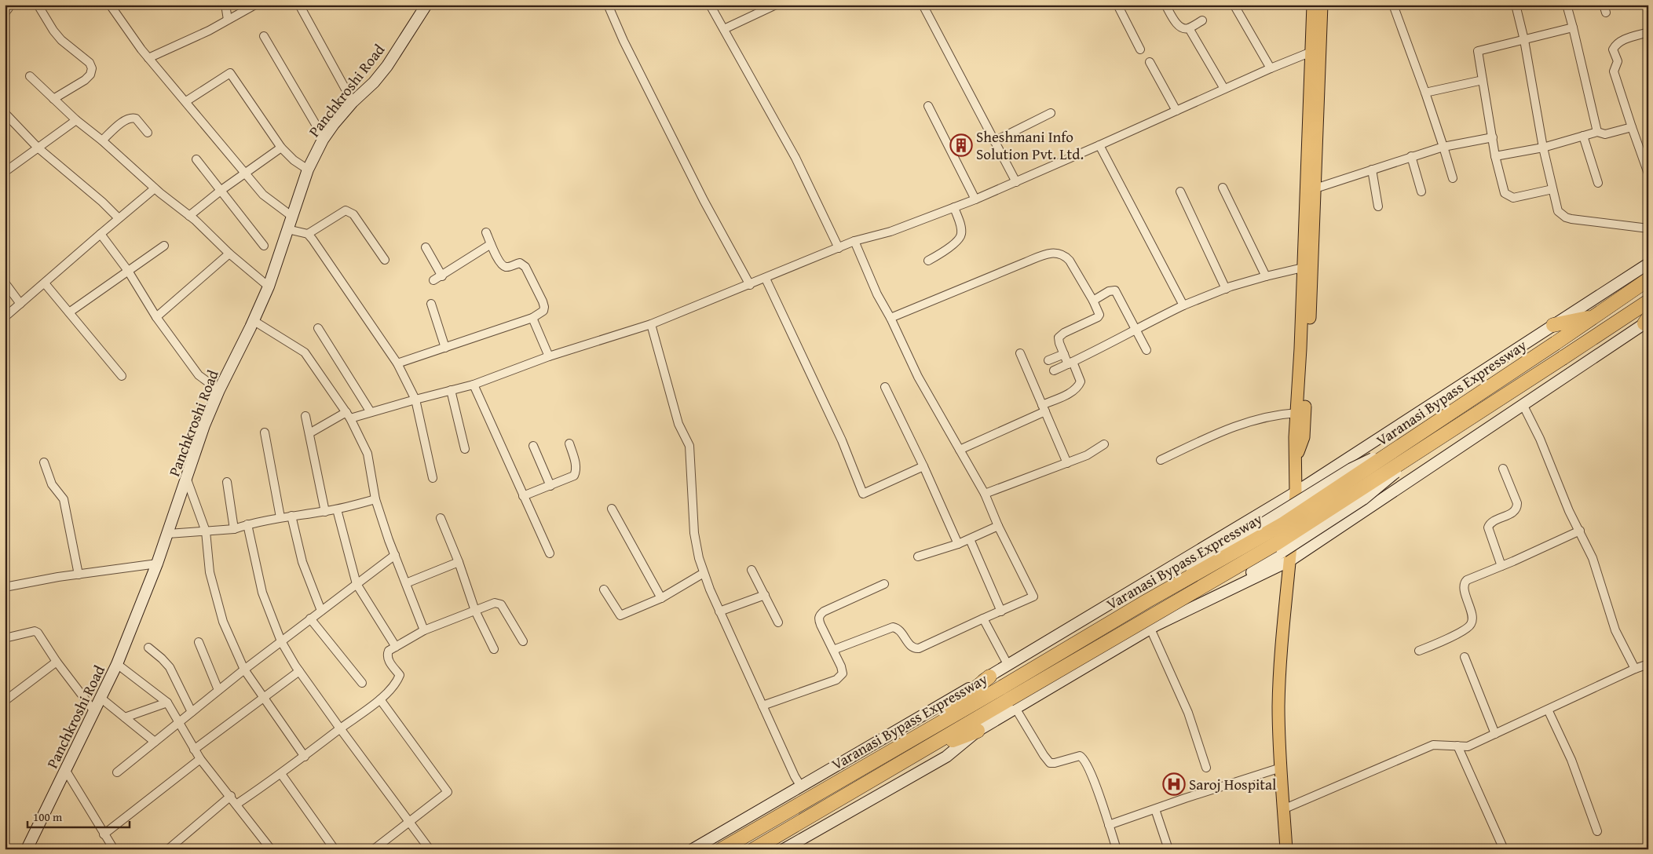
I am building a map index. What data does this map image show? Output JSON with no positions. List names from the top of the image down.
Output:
{
  "streets": {
    "highway": ["Varanasi Bypass Expressway"],
    "street": ["Panchkroshi Road"]
  },
  "places": {
    "building": ["Sheshmani Info Solution Pvt. Ltd."],
    "hospital": ["Saroj Hospital"]
  },
  "scale_bar": "100 m"
}
